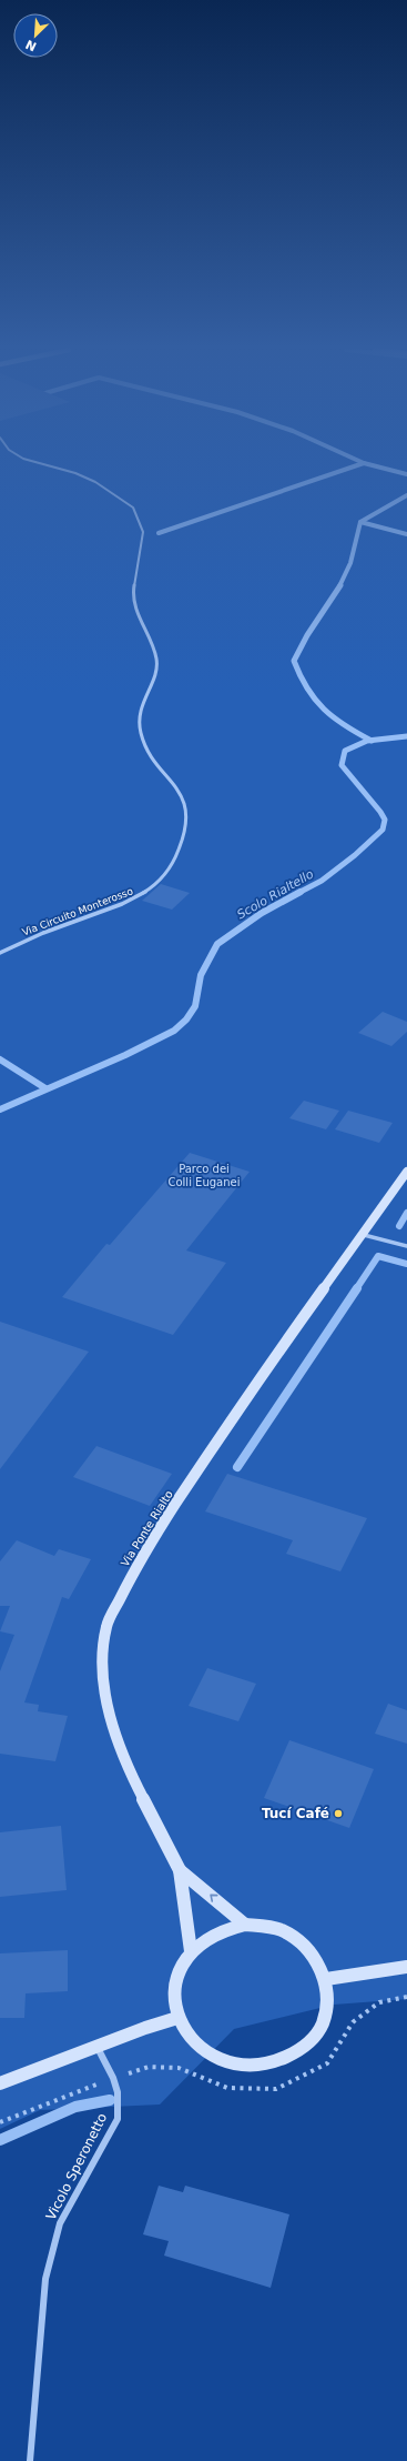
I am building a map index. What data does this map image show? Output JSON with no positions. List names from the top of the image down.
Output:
{
  "streets": {
    "main road": ["Via Ponte Rialto"],
    "street": ["Via Circuito Monterosso", "Vicolo Speronetto"]
  },
  "water": ["Scolo Rialtello"],
  "parks": ["Parco dei Colli Euganei"],
  "places": ["Tucí Café"],
  "north": "bottom left"
}
